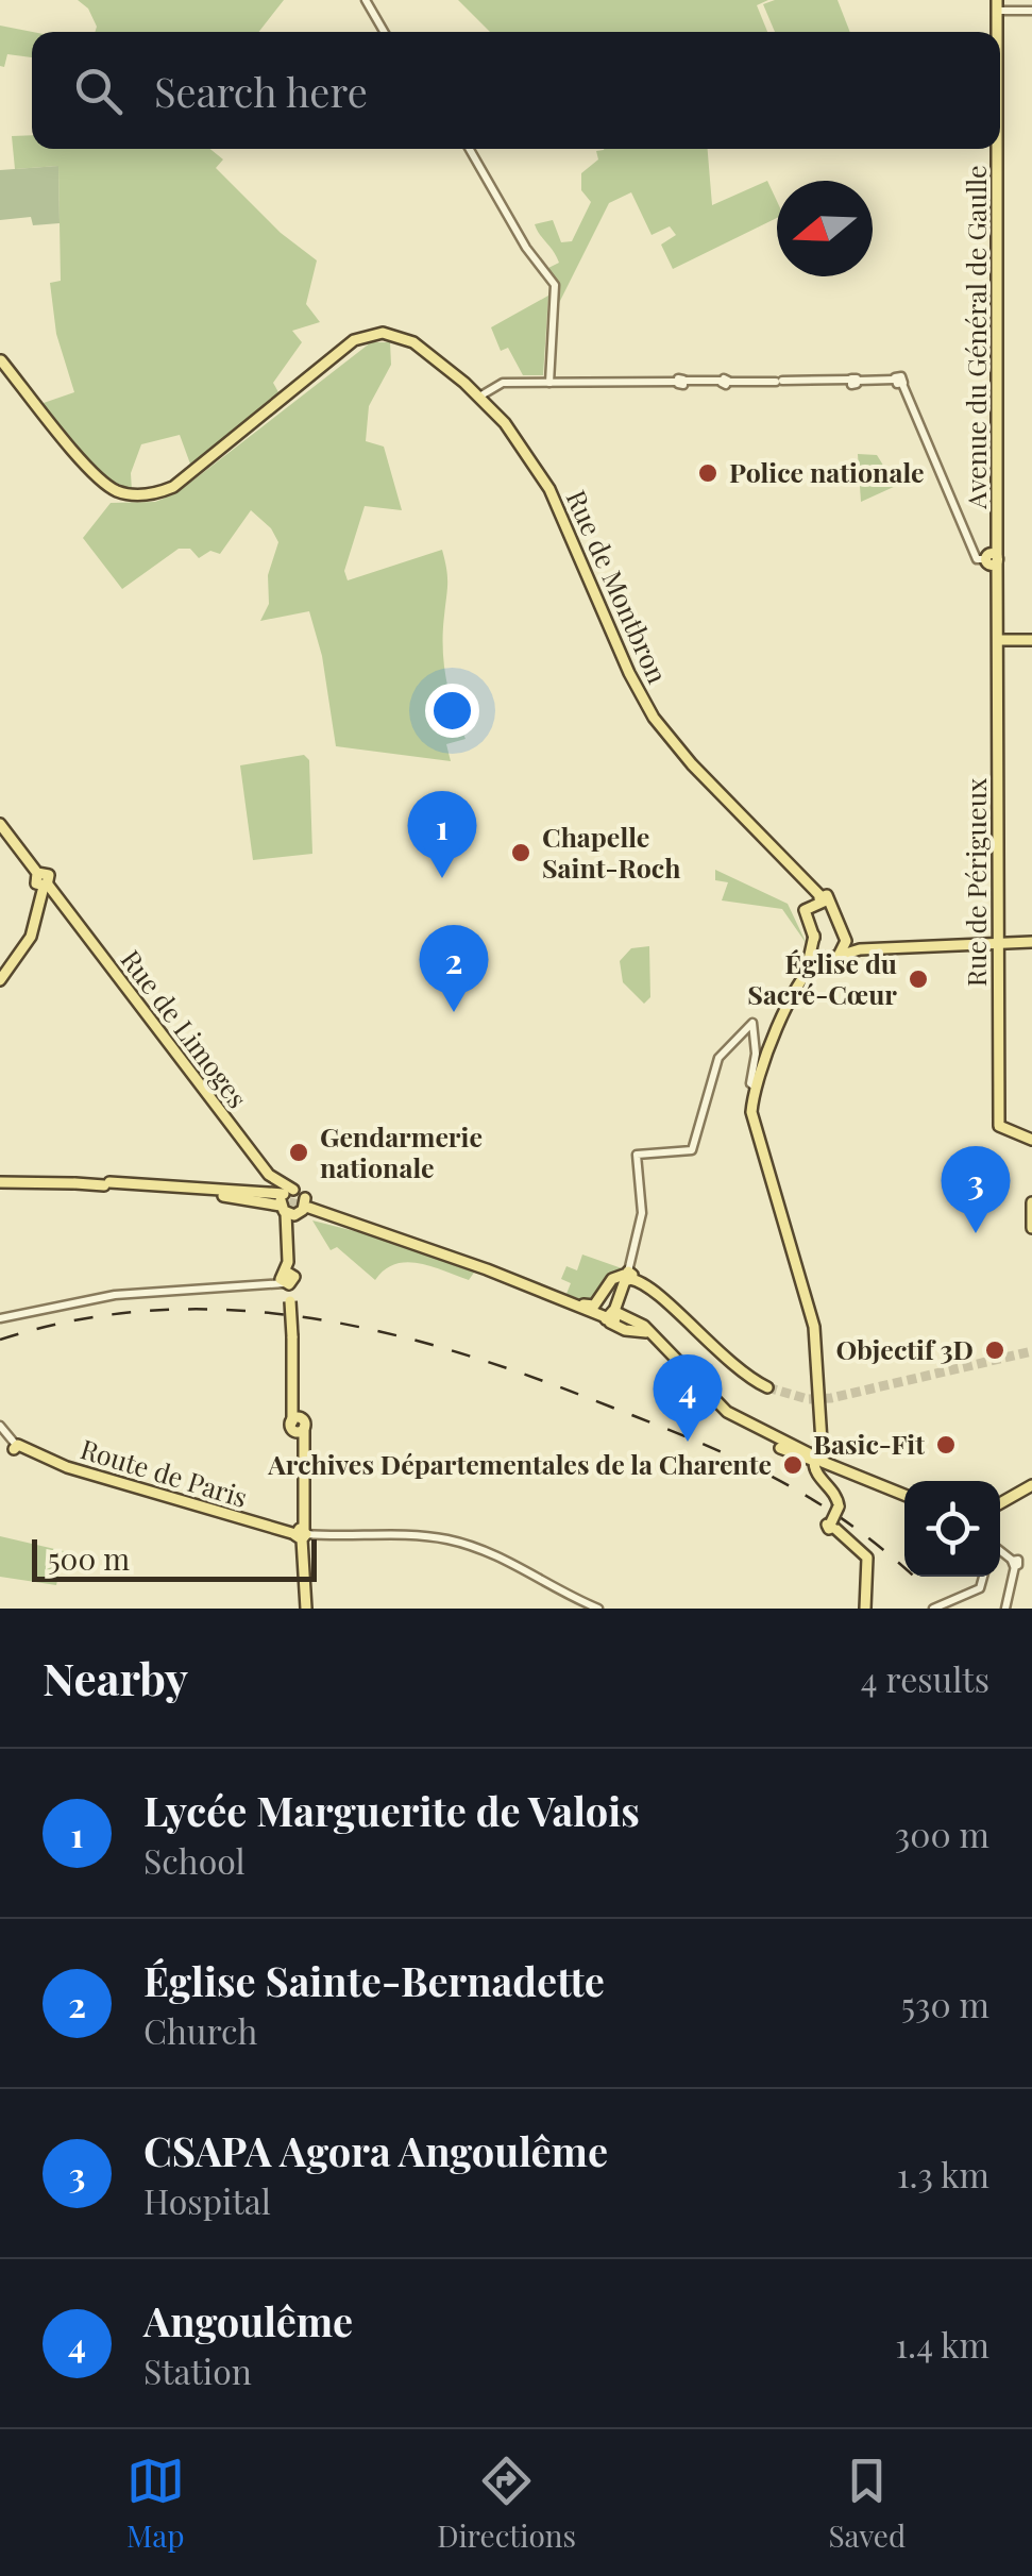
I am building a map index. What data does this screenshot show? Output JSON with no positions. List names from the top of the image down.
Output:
{
  "streets": {
    "main road": [
      "Avenue du Général de Gaulle",
      "Rue de Montbron",
      "Rue de Périgueux",
      "Rue de Limoges",
      "Route de Paris"
    ]
  },
  "crossings": [
    ["Avenue du Général de Gaulle", "Rue de Périgueux"]
  ],
  "places": [
    "Police nationale",
    "Chapelle Saint-Roch",
    "Église du Sacré-Cœur",
    "Gendarmerie nationale",
    "Objectif 3D",
    "Basic-Fit",
    "Archives Départementales de la Charente"
  ],
  "scale_bar": "500 m",
  "north": "left",
  "page": {
    "search": "Search here",
    "pins": [
      "1",
      "2",
      "3",
      "4"
    ],
    "scale": "500 m",
    "heading": ["Nearby", "4 results"],
    "list": [
      {
        "mark": "1",
        "name": "Lycée Marguerite de Valois",
        "note": "School",
        "value": "300 m"
      },
      {
        "mark": "2",
        "name": "Église Sainte-Bernadette",
        "note": "Church",
        "value": "530 m"
      },
      {
        "mark": "3",
        "name": "CSAPA Agora Angoulême",
        "note": "Hospital",
        "value": "1.3 km"
      },
      {
        "mark": "4",
        "name": "Angoulême",
        "note": "Station",
        "value": "1.4 km"
      }
    ],
    "nav": ["Map", "Directions", "Saved"]
  }
}
